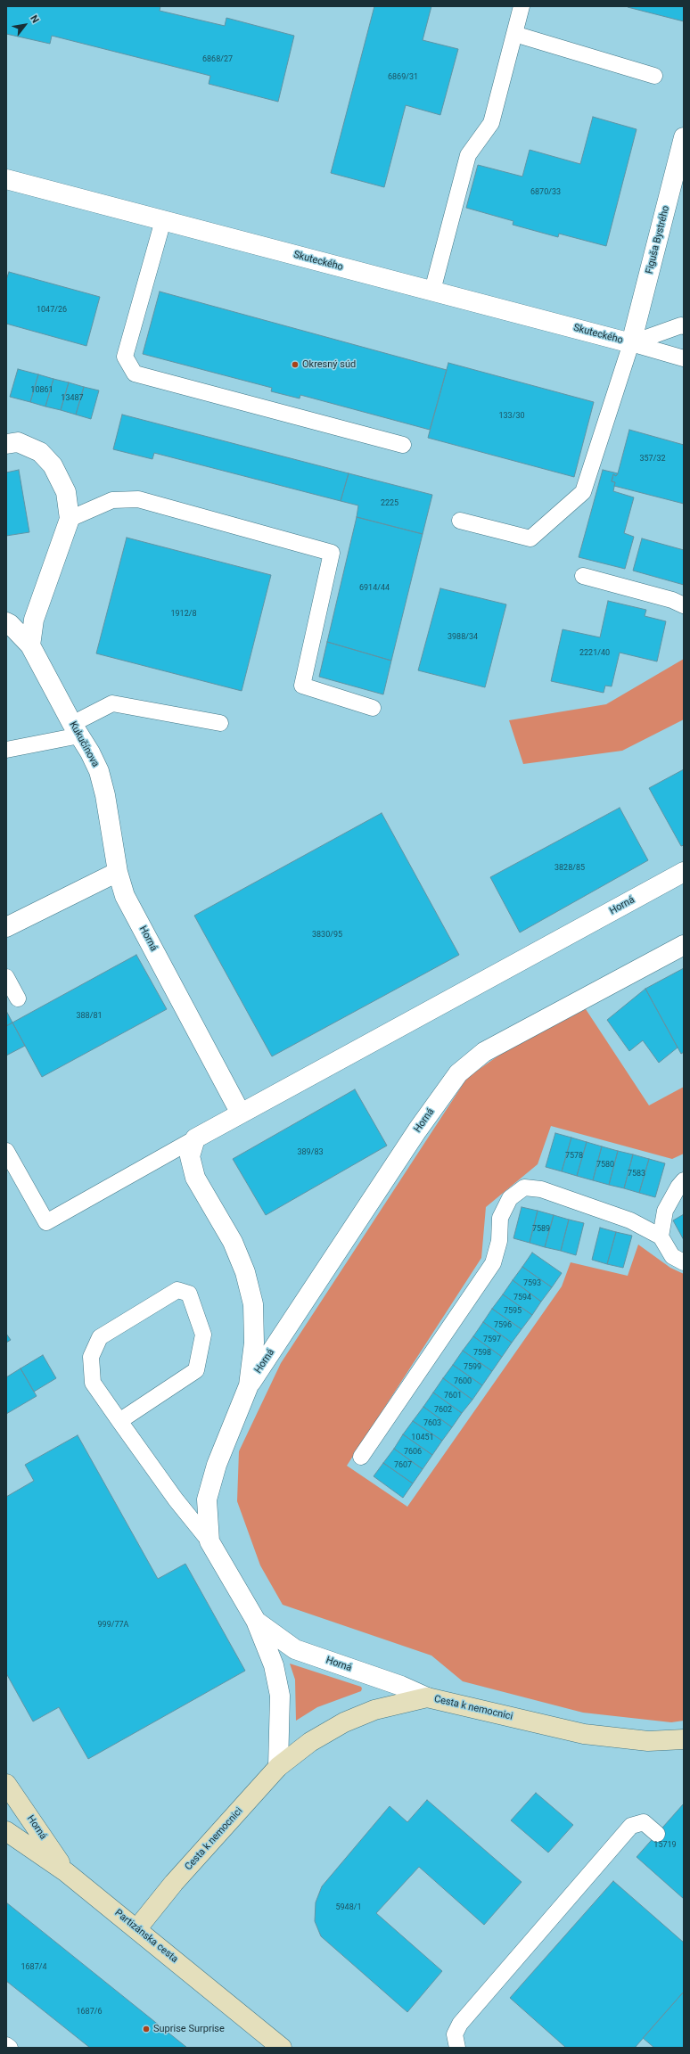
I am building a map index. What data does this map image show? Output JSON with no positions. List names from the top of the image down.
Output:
{
  "streets": {
    "street": [
      "Figuša Bystrého",
      "Skuteckého",
      "Kukučínova",
      "Horná",
      "Cesta k nemocnici",
      "Partizánska cesta"
    ]
  },
  "crossings": [
    ["Figuša Bystrého", "Skuteckého"],
    ["Kukučínova", "Horná"],
    ["Horná", "Cesta k nemocnici"],
    ["Horná", "Partizánska cesta"],
    ["Cesta k nemocnici", "Partizánska cesta"]
  ],
  "places": ["Okresný súd", "Suprise Surprise"],
  "house_numbers": [
    "6868/27",
    "6869/31",
    "6870/33",
    "1047/26",
    "10861",
    "13487",
    "133/30",
    "357/32",
    "2225",
    "6914/44",
    "1912/8",
    "3988/34",
    "2221/40",
    "3828/85",
    "3830/95",
    "388/81",
    "389/83",
    "7578",
    "7580",
    "7583",
    "7589",
    "7593",
    "7594",
    "7595",
    "7596",
    "7597",
    "7598",
    "7599",
    "7600",
    "7601",
    "7602",
    "7603",
    "10451",
    "7606",
    "7607",
    "999/77A",
    "15719",
    "5948/1",
    "1687/4",
    "1687/6"
  ],
  "north": "top right"
}
